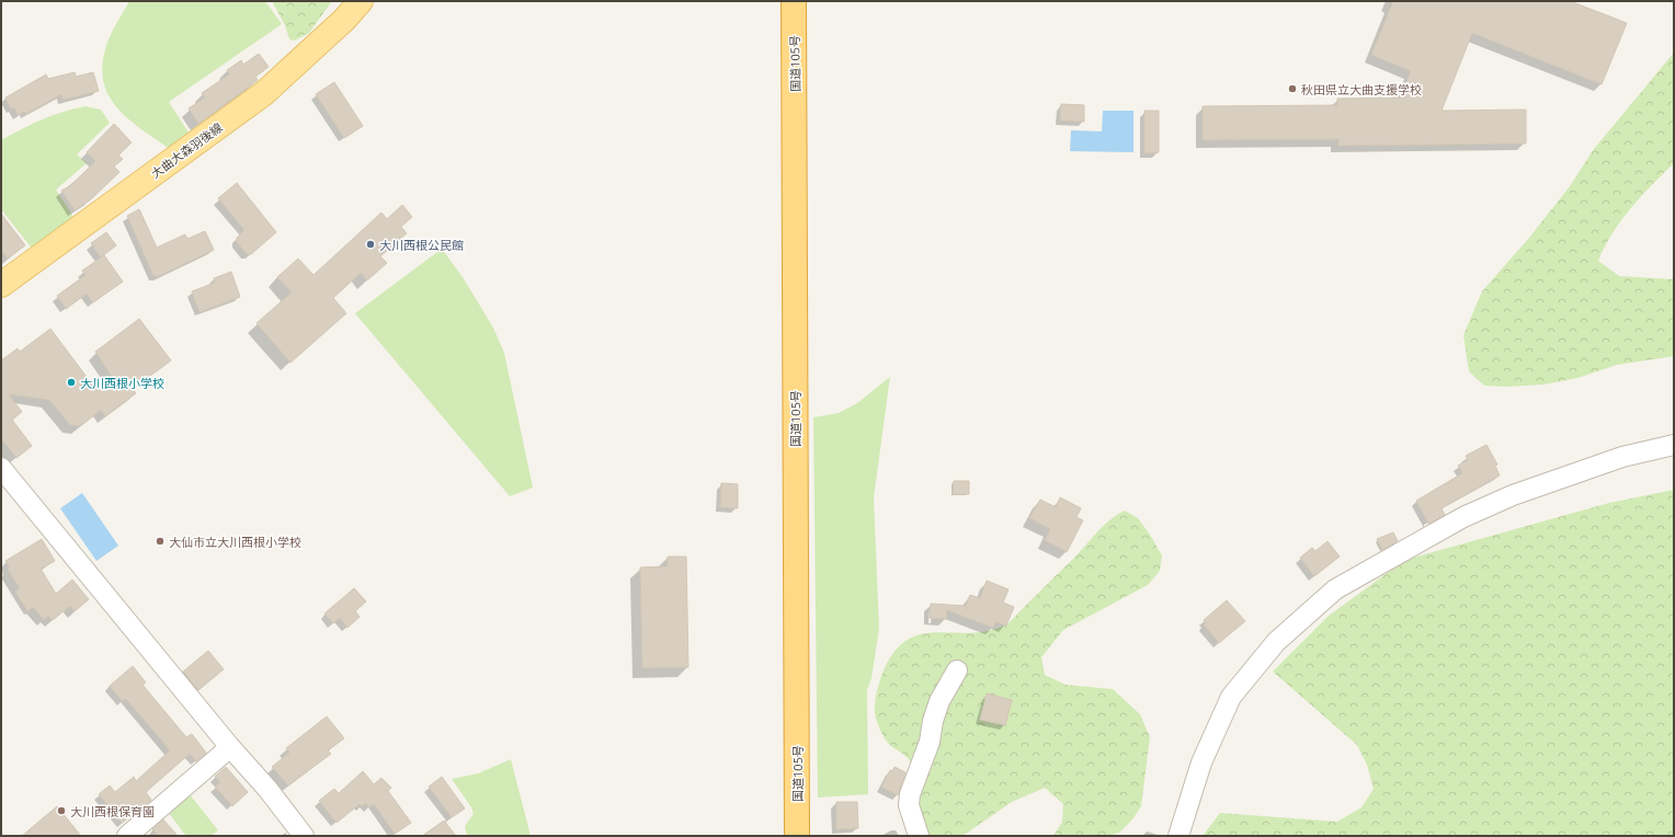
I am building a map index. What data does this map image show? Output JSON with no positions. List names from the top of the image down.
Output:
{
  "streets": {
    "highway": ["国道105号"],
    "main road": ["大曲大森羽後線"]
  },
  "places": [
    "秋田県立大曲支援学校",
    "大川西根公民館",
    "大川西根小学校",
    "大仙市立大川西根小学校",
    "大川西根保育園"
  ]
}
